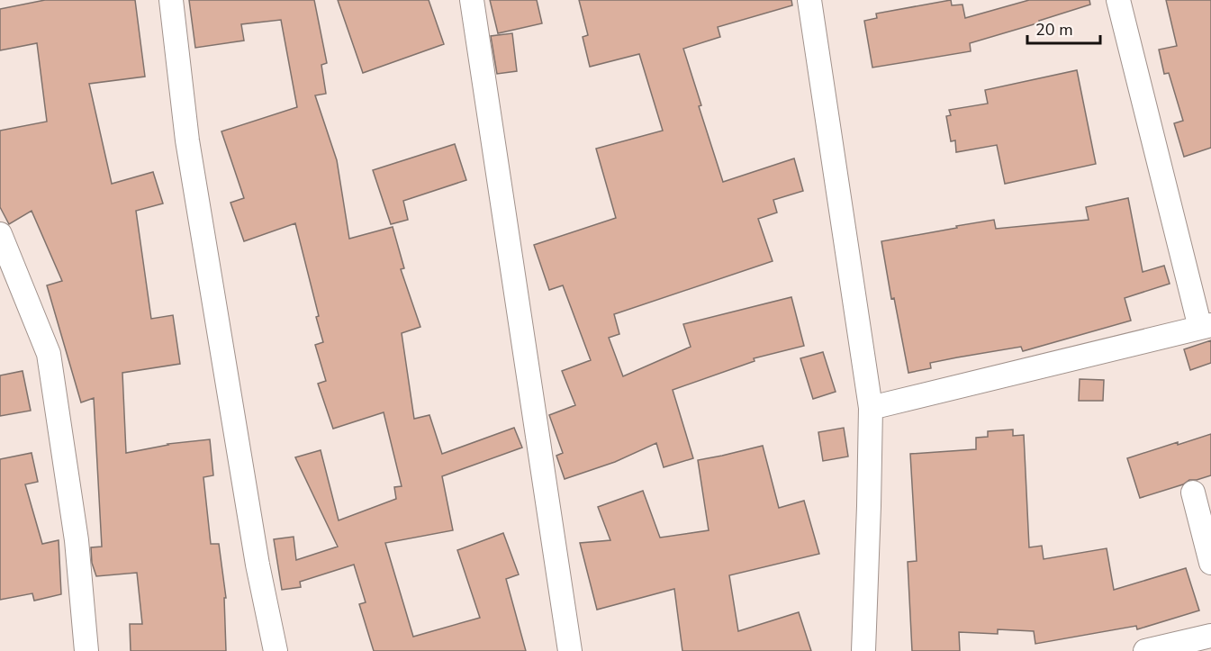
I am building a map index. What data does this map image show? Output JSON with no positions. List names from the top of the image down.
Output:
{
  "scale_bar": "20 m"
}
